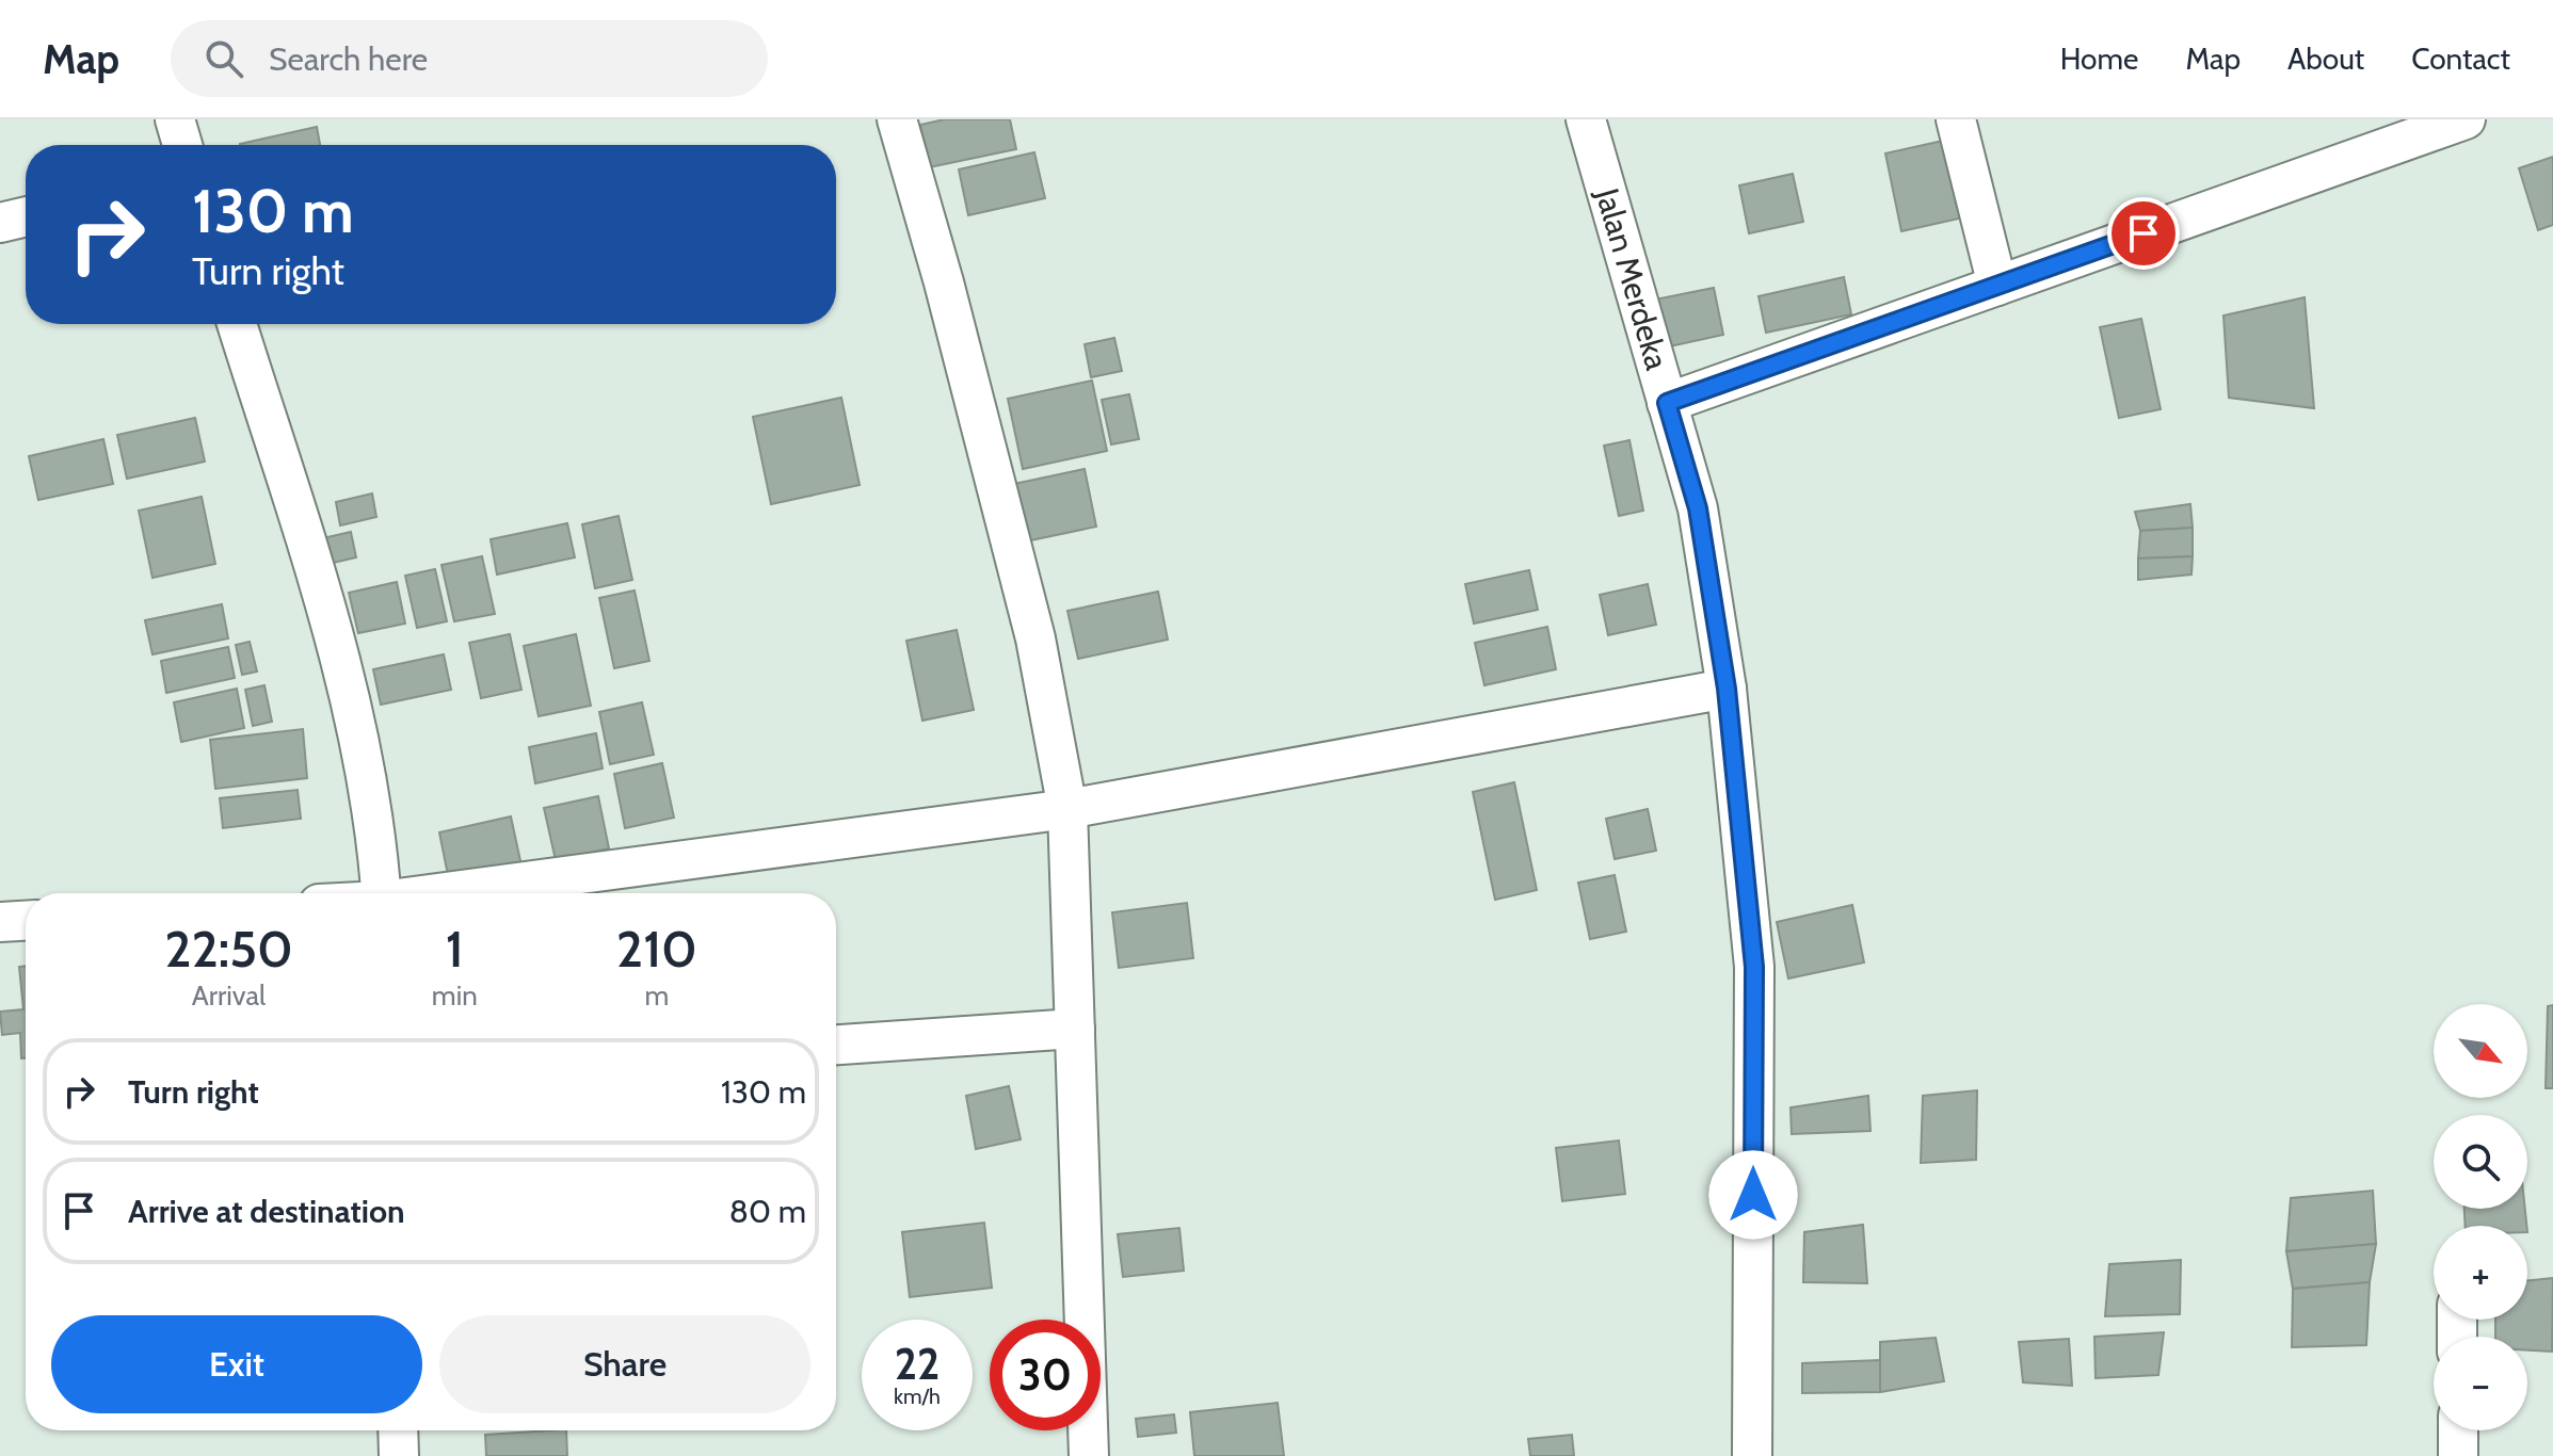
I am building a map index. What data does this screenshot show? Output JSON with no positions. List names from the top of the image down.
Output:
{
  "streets": {
    "street": ["Jalan Merdeka"]
  },
  "north": "bottom right",
  "page": {
    "header": "Map",
    "search": "Search here",
    "nav": [
      "Home",
      "Map",
      "About",
      "Contact"
    ],
    "turn": ["130 m", "Turn right"],
    "eta": [
      "22:50",
      "Arrival",
      "1",
      "min",
      "210",
      "m"
    ],
    "map_buttons": ["+", "−"],
    "list": [
      {
        "name": "Turn right",
        "value": "130 m"
      },
      {
        "name": "Arrive at destination",
        "value": "80 m"
      }
    ],
    "buttons": ["Exit", "Share"],
    "speed": "22 km/h",
    "limit": "30"
  }
}
